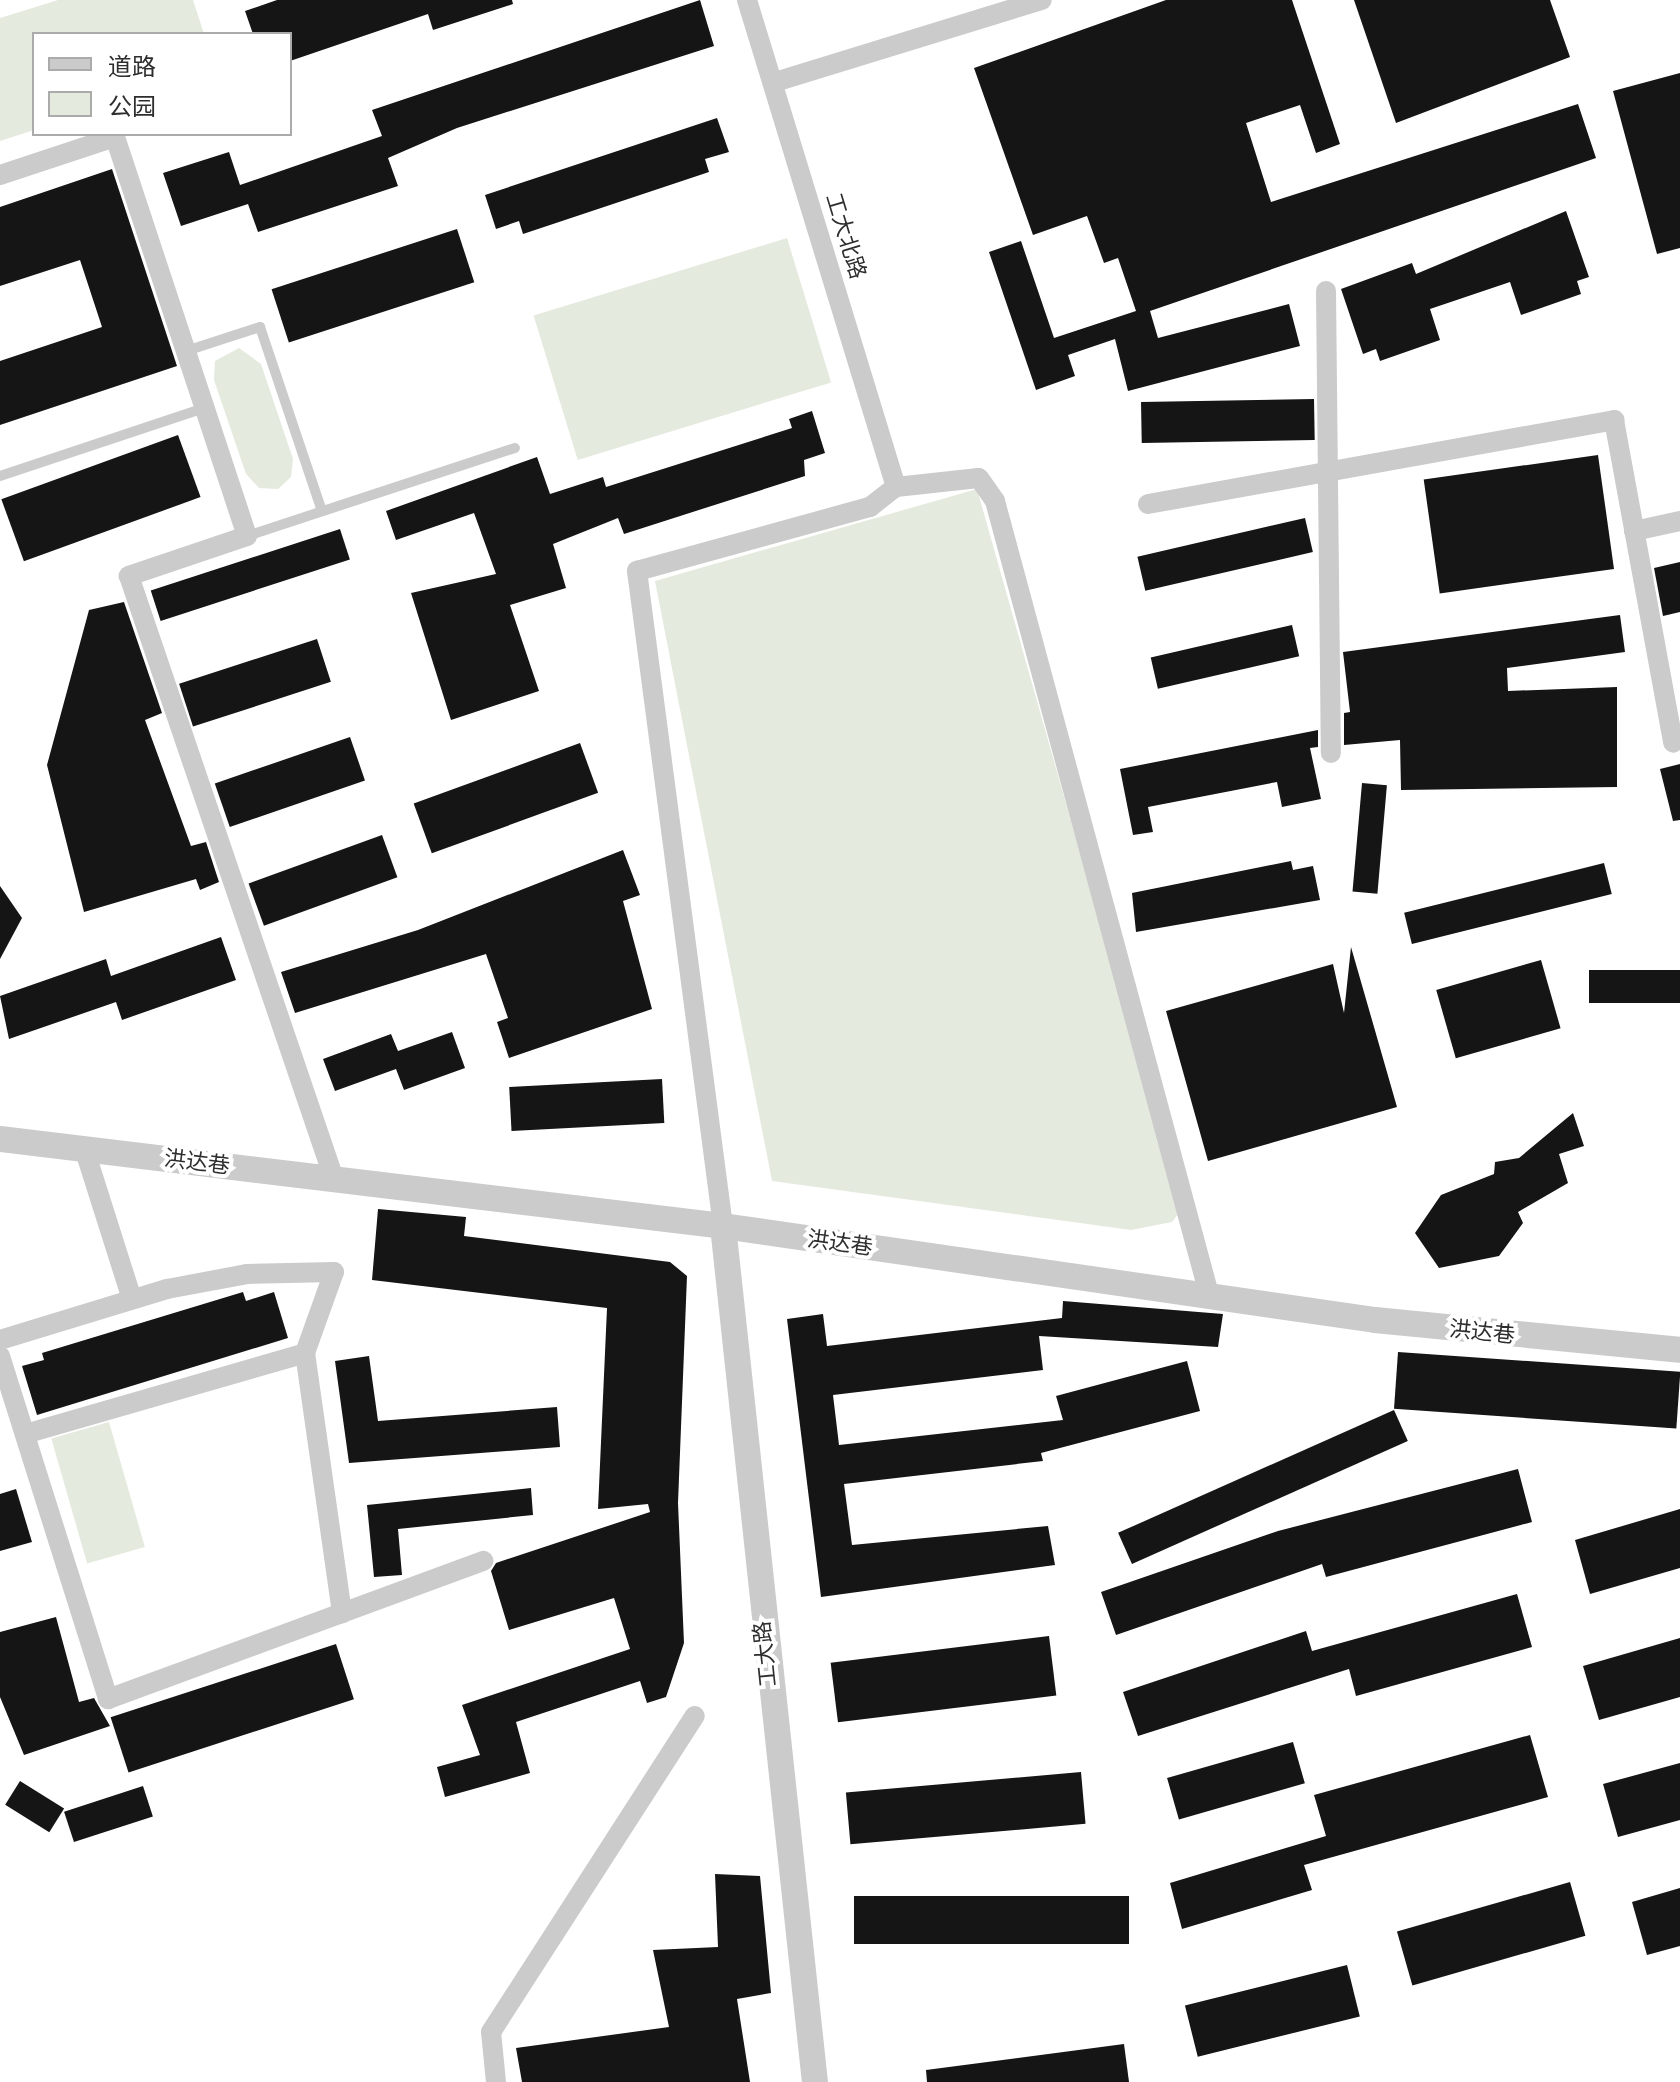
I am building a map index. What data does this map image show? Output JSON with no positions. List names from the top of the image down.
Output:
{
  "streets": {
    "street": ["工大北路", "洪达巷", "工大路"]
  },
  "crossings": [
    ["洪达巷", "工大路"]
  ],
  "legend": ["道路", "公园"]
}
